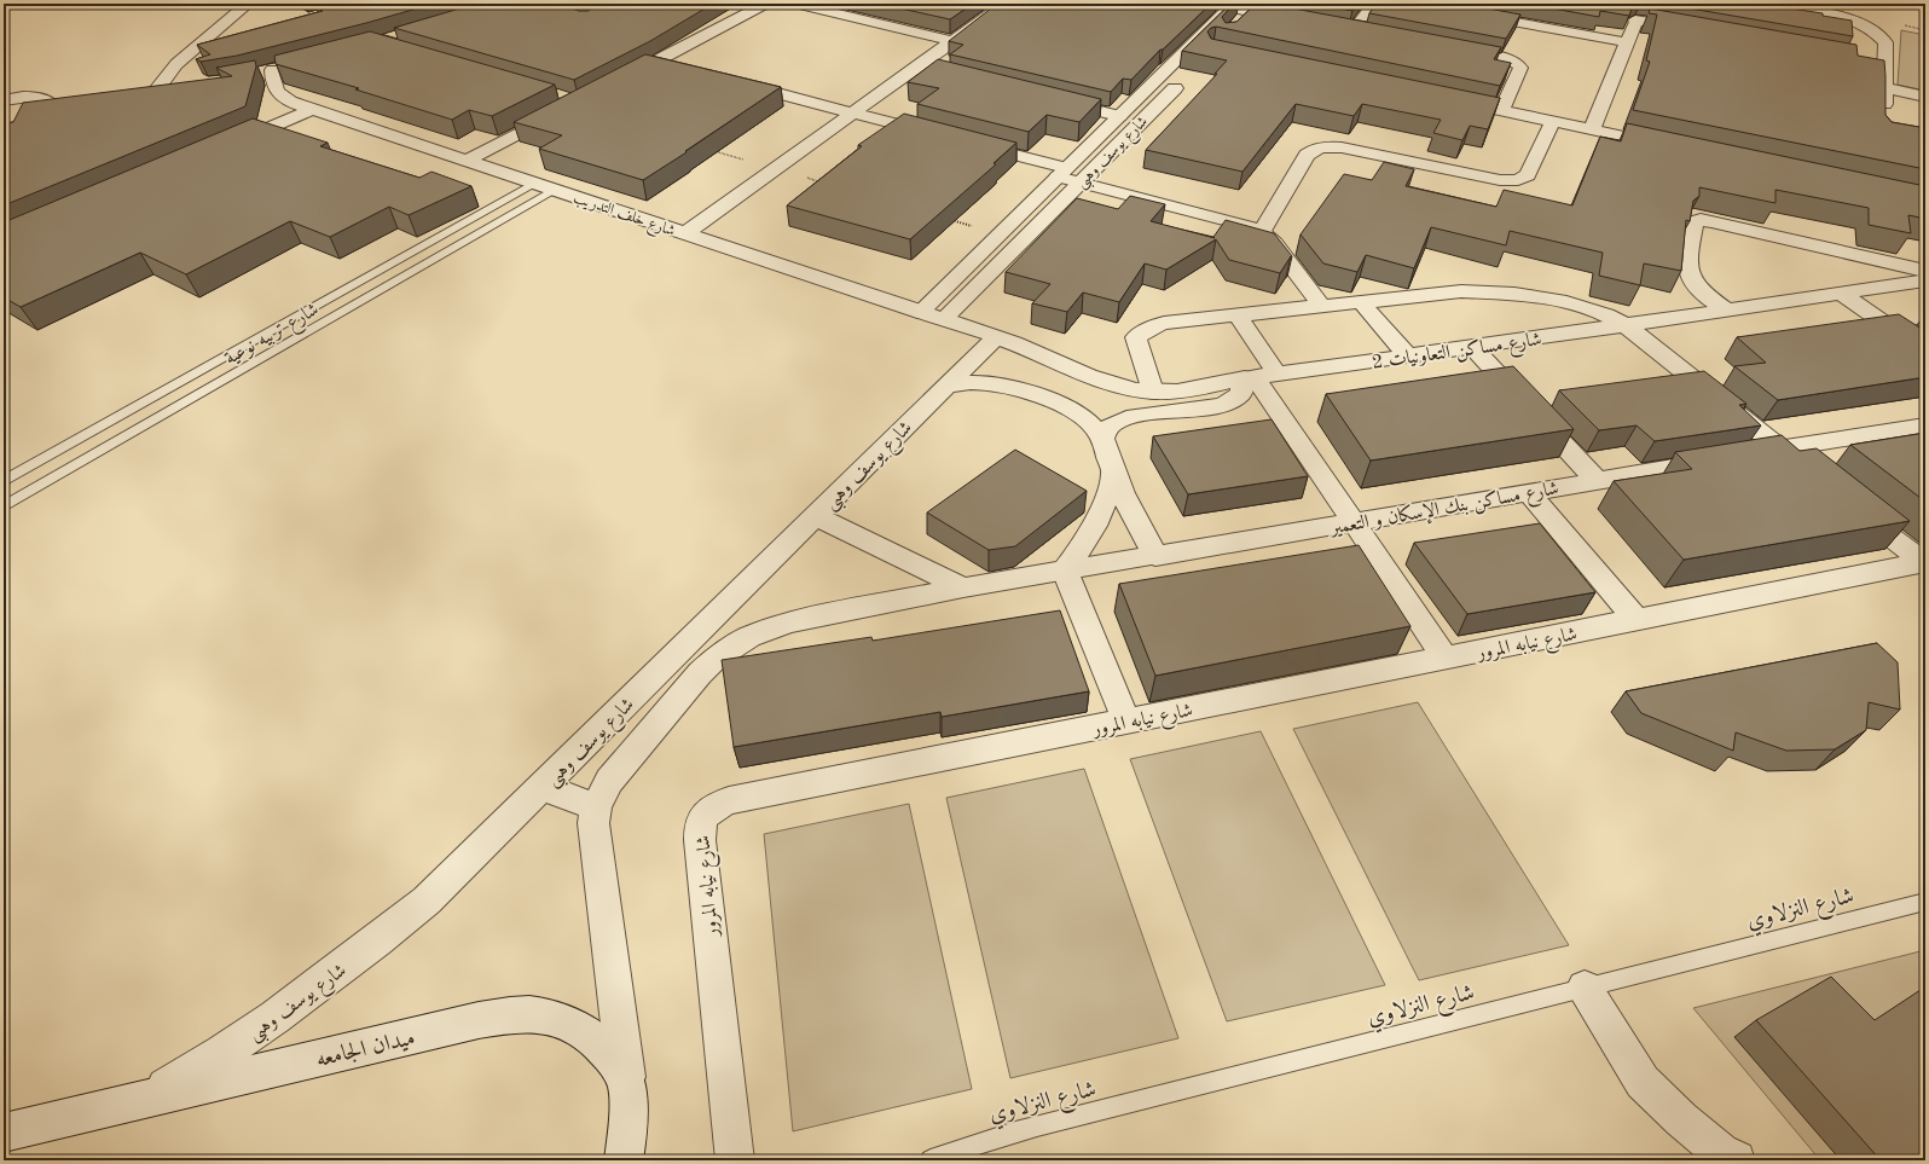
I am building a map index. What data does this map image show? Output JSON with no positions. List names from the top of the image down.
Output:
{
  "streets": {
    "street": [
      "شارع يوسف وهبى",
      "شارع خلف التدريب",
      "شارع مساكن التعاونيات 2",
      "شارع مساكن بنك الإسكان و التعمير",
      "شارع نيابه المرور",
      "ميدان الجامعه"
    ],
    "lane": ["شارع تربيه نوعية", "شارع النزلاوي"]
  },
  "crossings": [
    ["شارع يوسف وهبى", "شارع خلف التدريب"],
    ["شارع يوسف وهبى", "شارع مساكن التعاونيات 2"],
    ["شارع يوسف وهبى", "شارع مساكن بنك الإسكان و التعمير"],
    ["شارع يوسف وهبى", "ميدان الجامعه"],
    ["شارع خلف التدريب", "شارع تربيه نوعية"],
    ["شارع خلف التدريب", "شارع مساكن التعاونيات 2"]
  ]
}
